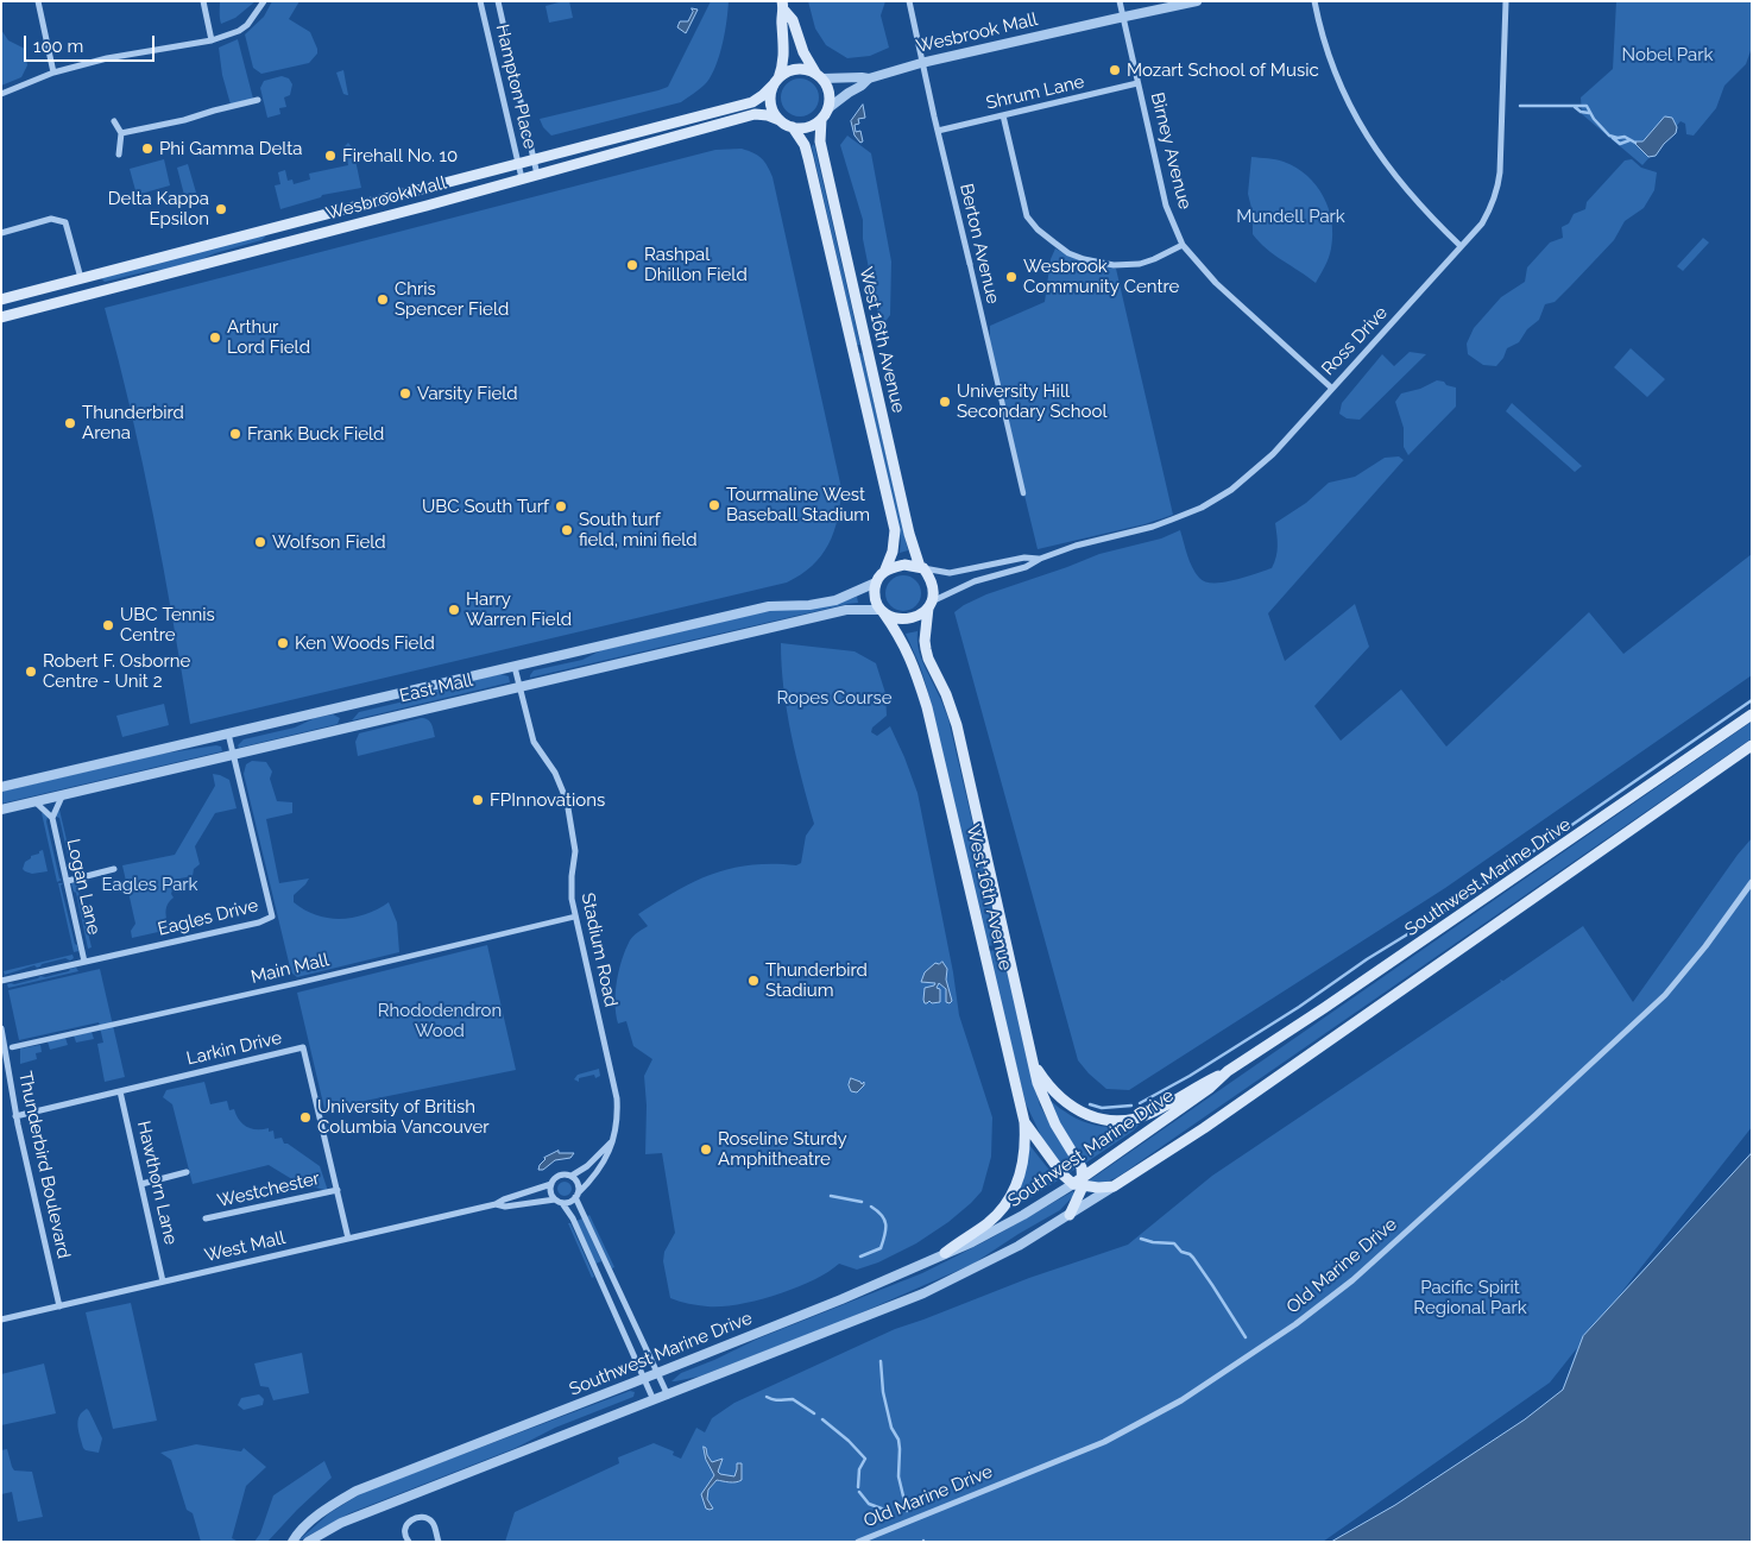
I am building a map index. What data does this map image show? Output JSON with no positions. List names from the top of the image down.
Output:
{
  "streets": {
    "main road": ["Wesbrook Mall", "West 16th Avenue", "Southwest Marine Drive"],
    "street": [
      "Hampton Place",
      "Shrum Lane",
      "Birney Avenue",
      "Berton Avenue",
      "Ross Drive",
      "East Mall",
      "Logan Lane",
      "Eagles Drive",
      "Stadium Road",
      "Main Mall",
      "Larkin Drive",
      "Thunderbird Boulevard",
      "Hawthorn Lane",
      "Westchester",
      "West Mall",
      "Old Marine Drive"
    ]
  },
  "crossings": [
    ["Wesbrook Mall", "Hampton Place"],
    ["Wesbrook Mall", "Birney Avenue"],
    ["Wesbrook Mall", "Berton Avenue"],
    ["Wesbrook Mall", "West 16th Avenue"],
    ["Shrum Lane", "Birney Avenue"],
    ["Shrum Lane", "Berton Avenue"],
    ["Birney Avenue", "Ross Drive"],
    ["West 16th Avenue", "Ross Drive"],
    ["West 16th Avenue", "East Mall"],
    ["West 16th Avenue", "Southwest Marine Drive"],
    ["Ross Drive", "East Mall"],
    ["East Mall", "Logan Lane"],
    ["East Mall", "Eagles Drive"],
    ["East Mall", "Stadium Road"],
    ["Logan Lane", "Eagles Drive"],
    ["Stadium Road", "Main Mall"],
    ["Stadium Road", "West Mall"],
    ["Larkin Drive", "Thunderbird Boulevard"],
    ["Larkin Drive", "Hawthorn Lane"],
    ["Larkin Drive", "Westchester"],
    ["Larkin Drive", "West Mall"],
    ["Thunderbird Boulevard", "West Mall"],
    ["Hawthorn Lane", "West Mall"]
  ],
  "parks": [
    "Nobel Park",
    "Mundell Park",
    "Ropes Course",
    "Eagles Park",
    "Rhododendron Wood",
    "Pacific Spirit Regional Park"
  ],
  "places": [
    "Mozart School of Music",
    "Phi Gamma Delta",
    "Firehall No. 10",
    "Delta Kappa Epsilon",
    "Rashpal Dhillon Field",
    "Wesbrook Community Centre",
    "Chris Spencer Field",
    "Arthur Lord Field",
    "Varsity Field",
    "University Hill Secondary School",
    "Thunderbird Arena",
    "Frank Buck Field",
    "Tourmaline West Baseball Stadium",
    "UBC South Turf",
    "South turf field, mini field",
    "Wolfson Field",
    "Harry Warren Field",
    "UBC Tennis Centre",
    "Ken Woods Field",
    "Robert F. Osborne Centre - Unit 2",
    "FPInnovations",
    "Thunderbird Stadium",
    "University of British Columbia Vancouver",
    "Roseline Sturdy Amphitheatre"
  ],
  "scale_bar": "100 m"
}
